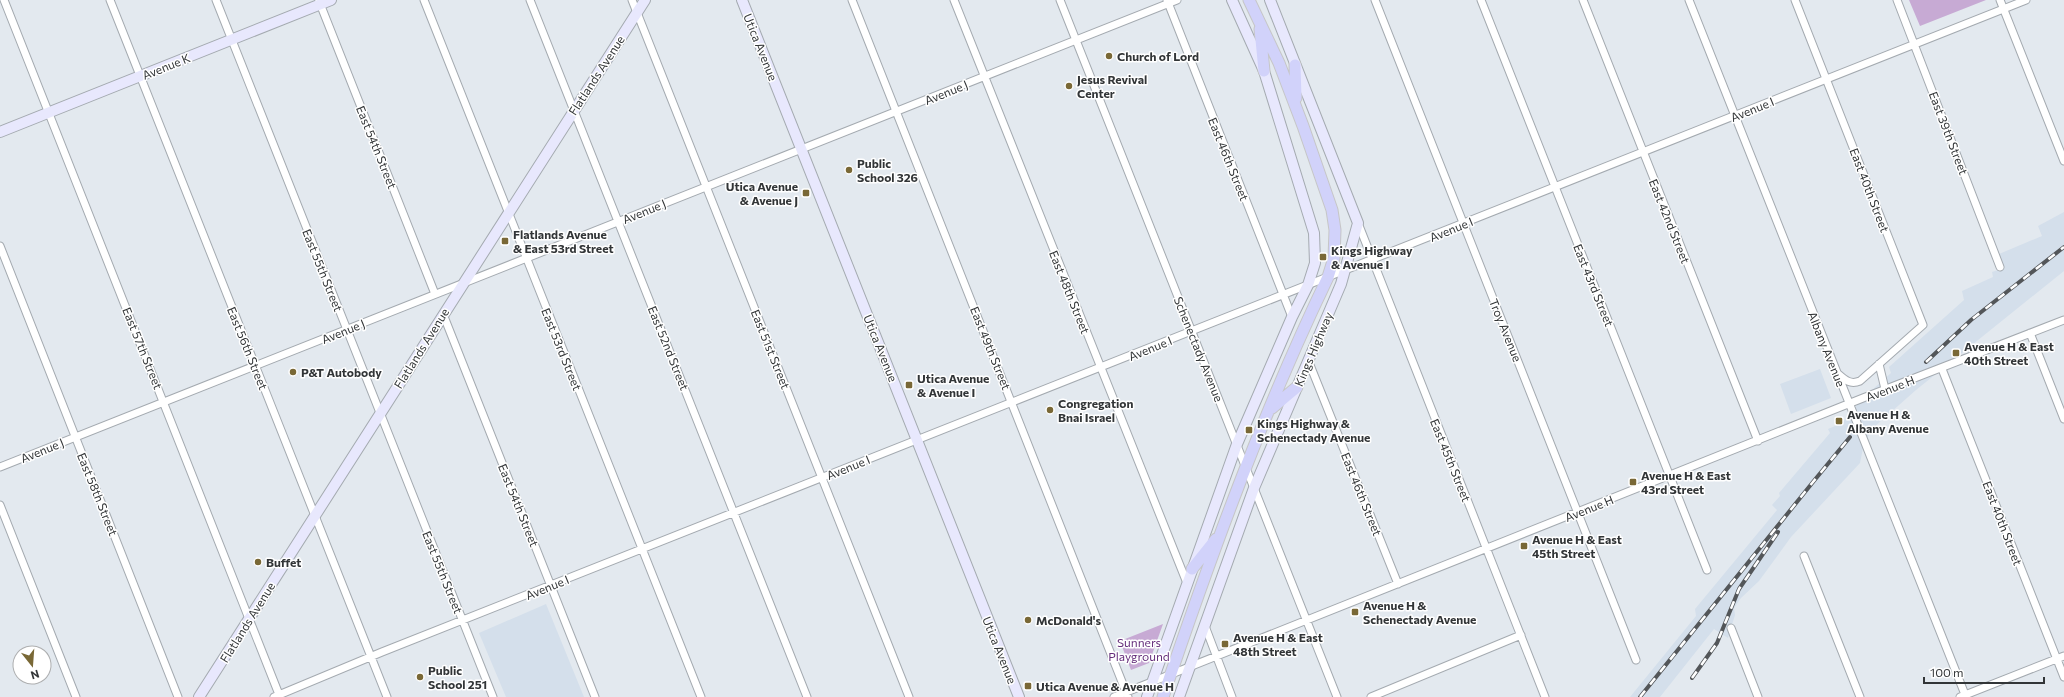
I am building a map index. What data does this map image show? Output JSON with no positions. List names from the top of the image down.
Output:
{
  "streets": {
    "main road": ["Kings Highway"],
    "street": [
      "Utica Avenue",
      "Avenue K",
      "Flatlands Avenue",
      "Avenue J",
      "Avenue I",
      "East 39th Street",
      "East 54th Street",
      "East 46th Street",
      "East 40th Street",
      "East 42nd Street",
      "East 55th Street",
      "East 43rd Street",
      "East 48th Street",
      "Troy Avenue",
      "East 57th Street",
      "East 56th Street",
      "East 52nd Street",
      "East 49th Street",
      "East 53rd Street",
      "East 51st Street",
      "Schenectady Avenue",
      "Albany Avenue",
      "Avenue H",
      "East 45th Street",
      "East 58th Street"
    ]
  },
  "crossings": [
    ["Utica Avenue", "Avenue J"],
    ["Utica Avenue", "Avenue I"],
    ["Avenue K", "East 54th Street"],
    ["Avenue K", "East 55th Street"],
    ["Avenue K", "East 57th Street"],
    ["Avenue K", "East 56th Street"],
    ["Flatlands Avenue", "Avenue J"],
    ["Flatlands Avenue", "East 54th Street"],
    ["Flatlands Avenue", "East 55th Street"],
    ["Flatlands Avenue", "East 57th Street"],
    ["Flatlands Avenue", "East 56th Street"],
    ["Flatlands Avenue", "East 52nd Street"],
    ["Flatlands Avenue", "East 53rd Street"],
    ["Flatlands Avenue", "East 51st Street"],
    ["Avenue J", "East 54th Street"],
    ["Avenue J", "East 46th Street"],
    ["Avenue J", "East 55th Street"],
    ["Avenue J", "East 48th Street"],
    ["Avenue J", "East 57th Street"],
    ["Avenue J", "East 56th Street"],
    ["Avenue J", "East 52nd Street"],
    ["Avenue J", "East 49th Street"],
    ["Avenue J", "East 53rd Street"],
    ["Avenue J", "East 51st Street"],
    ["Avenue J", "Schenectady Avenue"],
    ["Avenue J", "East 58th Street"],
    ["Avenue I", "East 39th Street"],
    ["Avenue I", "East 54th Street"],
    ["Avenue I", "East 46th Street"],
    ["Avenue I", "East 40th Street"],
    ["Avenue I", "East 42nd Street"],
    ["Avenue I", "East 55th Street"],
    ["Avenue I", "East 43rd Street"],
    ["Avenue I", "East 48th Street"],
    ["Avenue I", "Troy Avenue"],
    ["Avenue I", "East 57th Street"],
    ["Avenue I", "East 56th Street"],
    ["Avenue I", "East 52nd Street"],
    ["Avenue I", "East 49th Street"],
    ["Avenue I", "East 53rd Street"],
    ["Avenue I", "East 51st Street"],
    ["Avenue I", "Schenectady Avenue"],
    ["Avenue I", "Kings Highway"],
    ["Avenue I", "Albany Avenue"],
    ["Avenue I", "East 45th Street"],
    ["East 46th Street", "Kings Highway"],
    ["East 46th Street", "Avenue H"],
    ["East 40th Street", "Albany Avenue"],
    ["East 40th Street", "Avenue H"],
    ["East 42nd Street", "Avenue H"],
    ["East 43rd Street", "Avenue H"],
    ["Troy Avenue", "Avenue H"],
    ["East 49th Street", "Avenue H"],
    ["Schenectady Avenue", "Kings Highway"],
    ["Schenectady Avenue", "Avenue H"],
    ["Kings Highway", "Avenue H"],
    ["Kings Highway", "East 45th Street"],
    ["Albany Avenue", "Avenue H"],
    ["Avenue H", "East 45th Street"]
  ],
  "parks": ["Sunners Playground"],
  "places": {
    "other": [
      "Church of Lord",
      "Jesus Revival Center",
      "Public School 326",
      "P&T Autobody",
      "Congregation Bnai Israel",
      "Buffet",
      "McDonald's",
      "Public School 251"
    ],
    "transit": [
      "Utica Avenue & Avenue J",
      "Flatlands Avenue & East 53rd Street",
      "Kings Highway & Avenue I",
      "Avenue H & East 40th Street",
      "Utica Avenue & Avenue I",
      "Avenue H & Albany Avenue",
      "Kings Highway & Schenectady Avenue",
      "Avenue H & East 43rd Street",
      "Avenue H & East 45th Street",
      "Avenue H & Schenectady Avenue",
      "Avenue H & East 48th Street",
      "Utica Avenue & Avenue H"
    ]
  },
  "scale_bar": "100 m",
  "north": "bottom"
}
